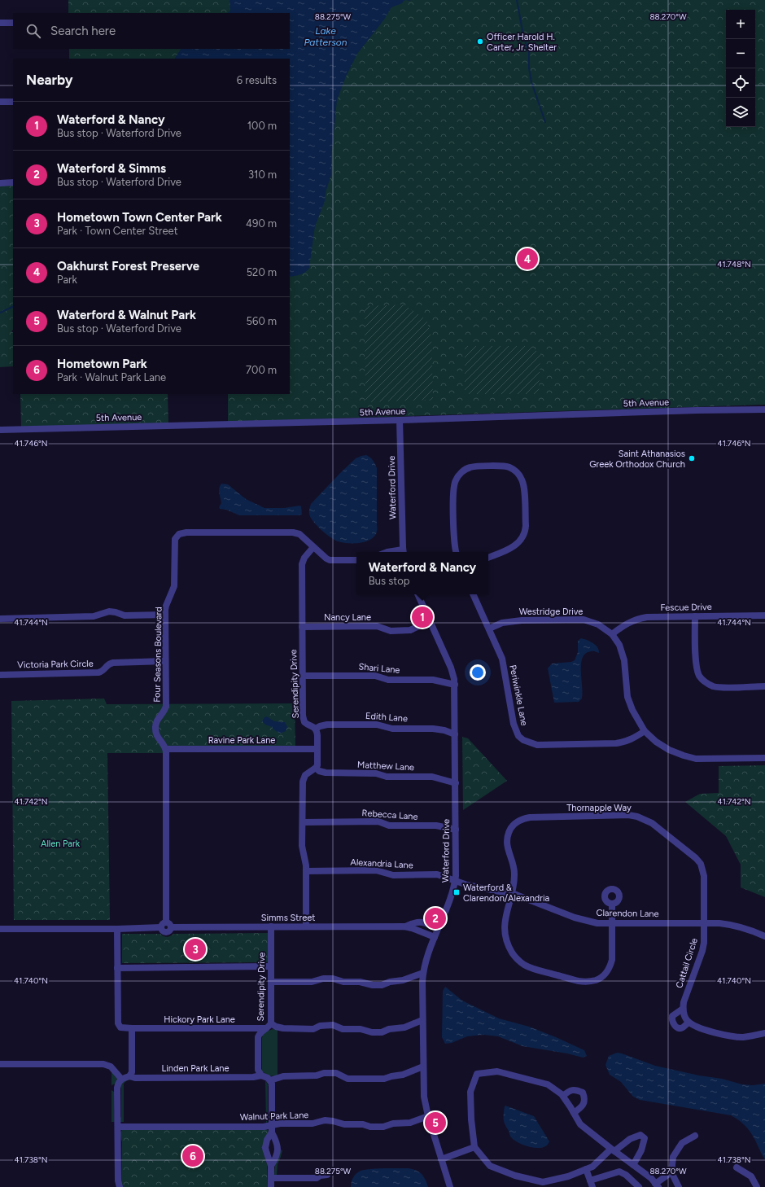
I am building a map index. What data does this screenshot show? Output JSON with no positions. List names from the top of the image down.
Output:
{
  "streets": {
    "street": [
      "5th Avenue",
      "Waterford Drive",
      "Fescue Drive",
      "Westridge Drive",
      "Nancy Lane",
      "Four Seasons Boulevard",
      "Victoria Park Circle",
      "Shari Lane",
      "Serendipity Drive",
      "Periwinkle Lane",
      "Edith Lane",
      "Ravine Park Lane",
      "Matthew Lane",
      "Thornapple Way",
      "Rebecca Lane",
      "Alexandria Lane",
      "Clarendon Lane",
      "Simms Street",
      "Cattail Circle",
      "Hickory Park Lane",
      "Linden Park Lane",
      "Walnut Park Lane"
    ]
  },
  "crossings": [
    ["5th Avenue", "Waterford Drive"],
    ["Waterford Drive", "Nancy Lane"],
    ["Waterford Drive", "Shari Lane"],
    ["Waterford Drive", "Edith Lane"],
    ["Waterford Drive", "Matthew Lane"],
    ["Waterford Drive", "Rebecca Lane"],
    ["Waterford Drive", "Alexandria Lane"],
    ["Waterford Drive", "Clarendon Lane"],
    ["Waterford Drive", "Simms Street"],
    ["Waterford Drive", "Hickory Park Lane"],
    ["Waterford Drive", "Walnut Park Lane"],
    ["Fescue Drive", "Westridge Drive"],
    ["Westridge Drive", "Periwinkle Lane"],
    ["Nancy Lane", "Serendipity Drive"],
    ["Four Seasons Boulevard", "Victoria Park Circle"],
    ["Four Seasons Boulevard", "Serendipity Drive"],
    ["Four Seasons Boulevard", "Ravine Park Lane"],
    ["Shari Lane", "Serendipity Drive"],
    ["Serendipity Drive", "Edith Lane"],
    ["Serendipity Drive", "Simms Street"],
    ["Serendipity Drive", "Hickory Park Lane"],
    ["Serendipity Drive", "Linden Park Lane"],
    ["Thornapple Way", "Clarendon Lane"],
    ["Thornapple Way", "Cattail Circle"],
    ["Alexandria Lane", "Clarendon Lane"],
    ["Clarendon Lane", "Cattail Circle"]
  ],
  "water": ["Lake Patterson"],
  "parks": ["Allen Park"],
  "places": {
    "other": ["Officer Harold H. Carter, Jr. Shelter", "Saint Athanasios Greek Orthodox Church"],
    "transit": ["Waterford & Clarendon/Alexandria"]
  },
  "page": {
    "map_buttons": ["+", "−"],
    "search": "Search here",
    "heading": ["Nearby", "6 results"],
    "list": [
      {
        "mark": "1",
        "name": "Waterford & Nancy",
        "note": "Bus stop · Waterford Drive",
        "value": "100 m"
      },
      {
        "mark": "2",
        "name": "Waterford & Simms",
        "note": "Bus stop · Waterford Drive",
        "value": "310 m"
      },
      {
        "mark": "3",
        "name": "Hometown Town Center Park",
        "note": "Park · Town Center Street",
        "value": "490 m"
      },
      {
        "mark": "4",
        "name": "Oakhurst Forest Preserve",
        "note": "Park",
        "value": "520 m"
      },
      {
        "mark": "5",
        "name": "Waterford & Walnut Park",
        "note": "Bus stop · Waterford Drive",
        "value": "560 m"
      },
      {
        "mark": "6",
        "name": "Hometown Park",
        "note": "Park · Walnut Park Lane",
        "value": "700 m"
      }
    ],
    "pins": [
      "4",
      "1",
      "2",
      "3",
      "5",
      "6"
    ],
    "popup": ["Waterford & Nancy", "Bus stop"]
  },
  "coordinates": [
    "88.275°W",
    "88.270°W",
    "41.748°N",
    "41.746°N",
    "41.744°N",
    "41.742°N",
    "41.740°N",
    "41.738°N"
  ]
}
